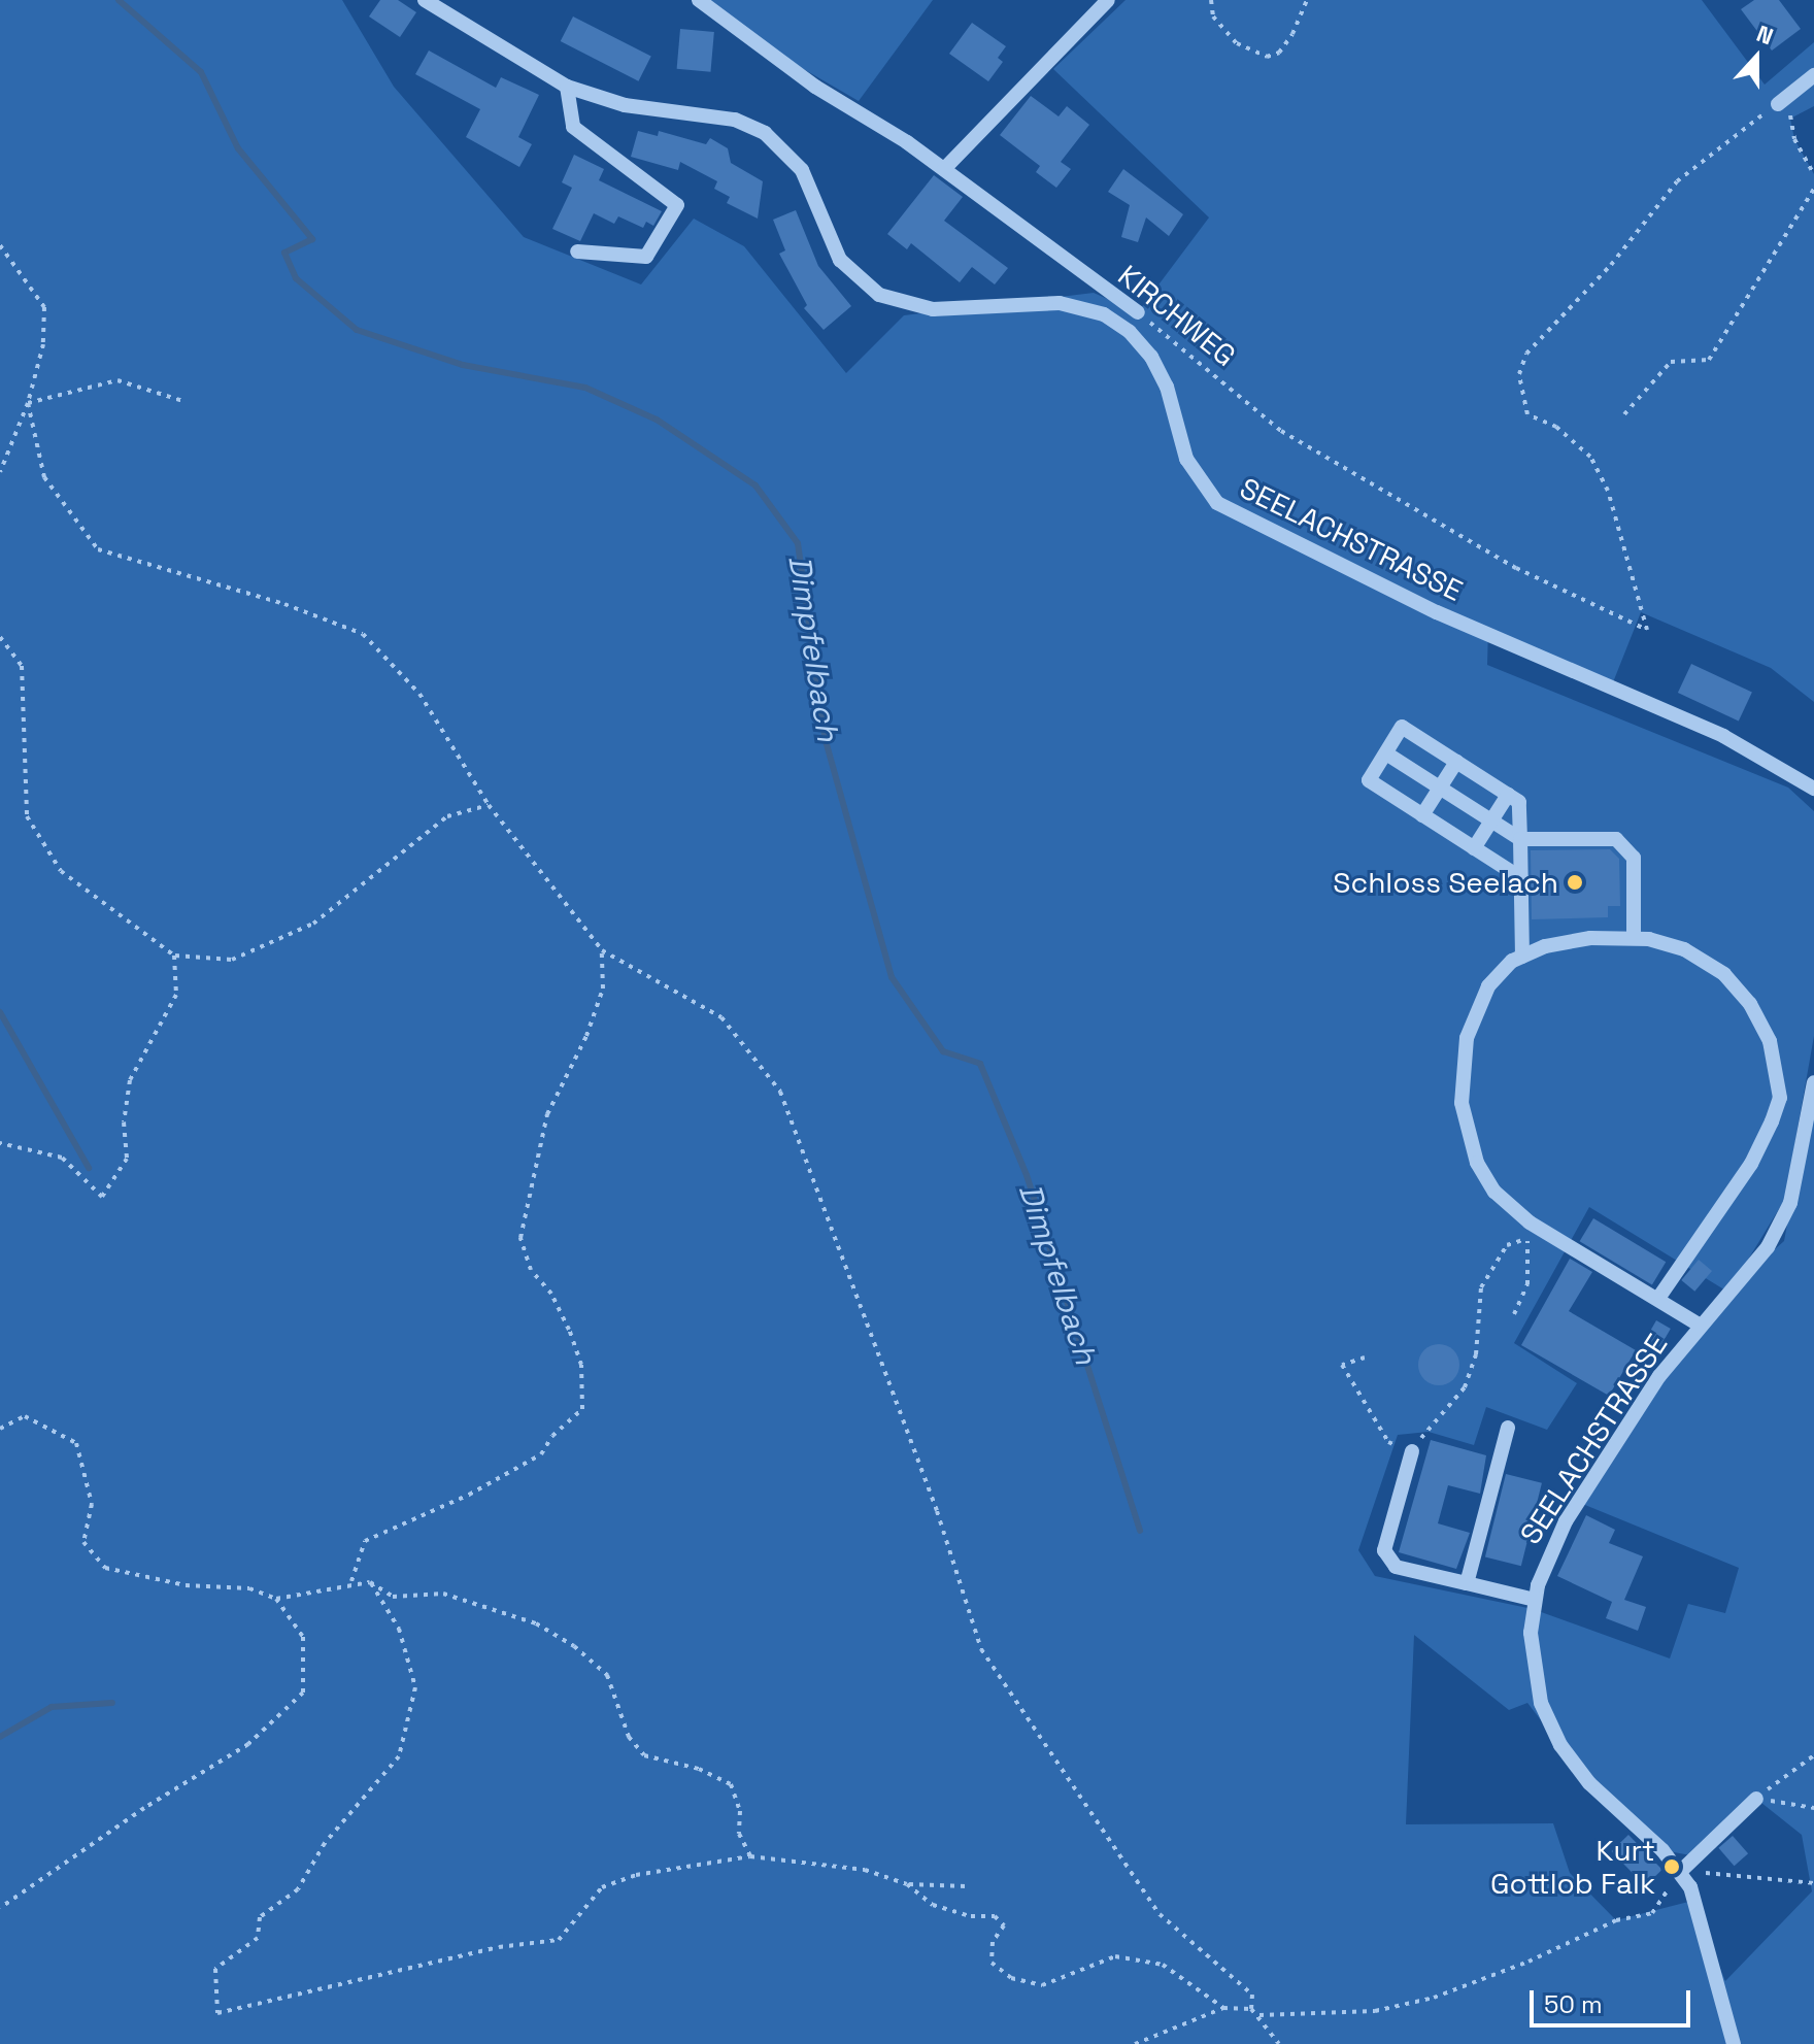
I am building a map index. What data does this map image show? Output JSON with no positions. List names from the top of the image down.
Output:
{
  "streets": {
    "street": ["KIRCHWEG", "SEELACHSTRASSE"]
  },
  "water": ["Dimpfelbach"],
  "places": ["Schloss Seelach", "Kurt Gottlob Falk"],
  "scale_bar": "50 m",
  "north": "top"
}
